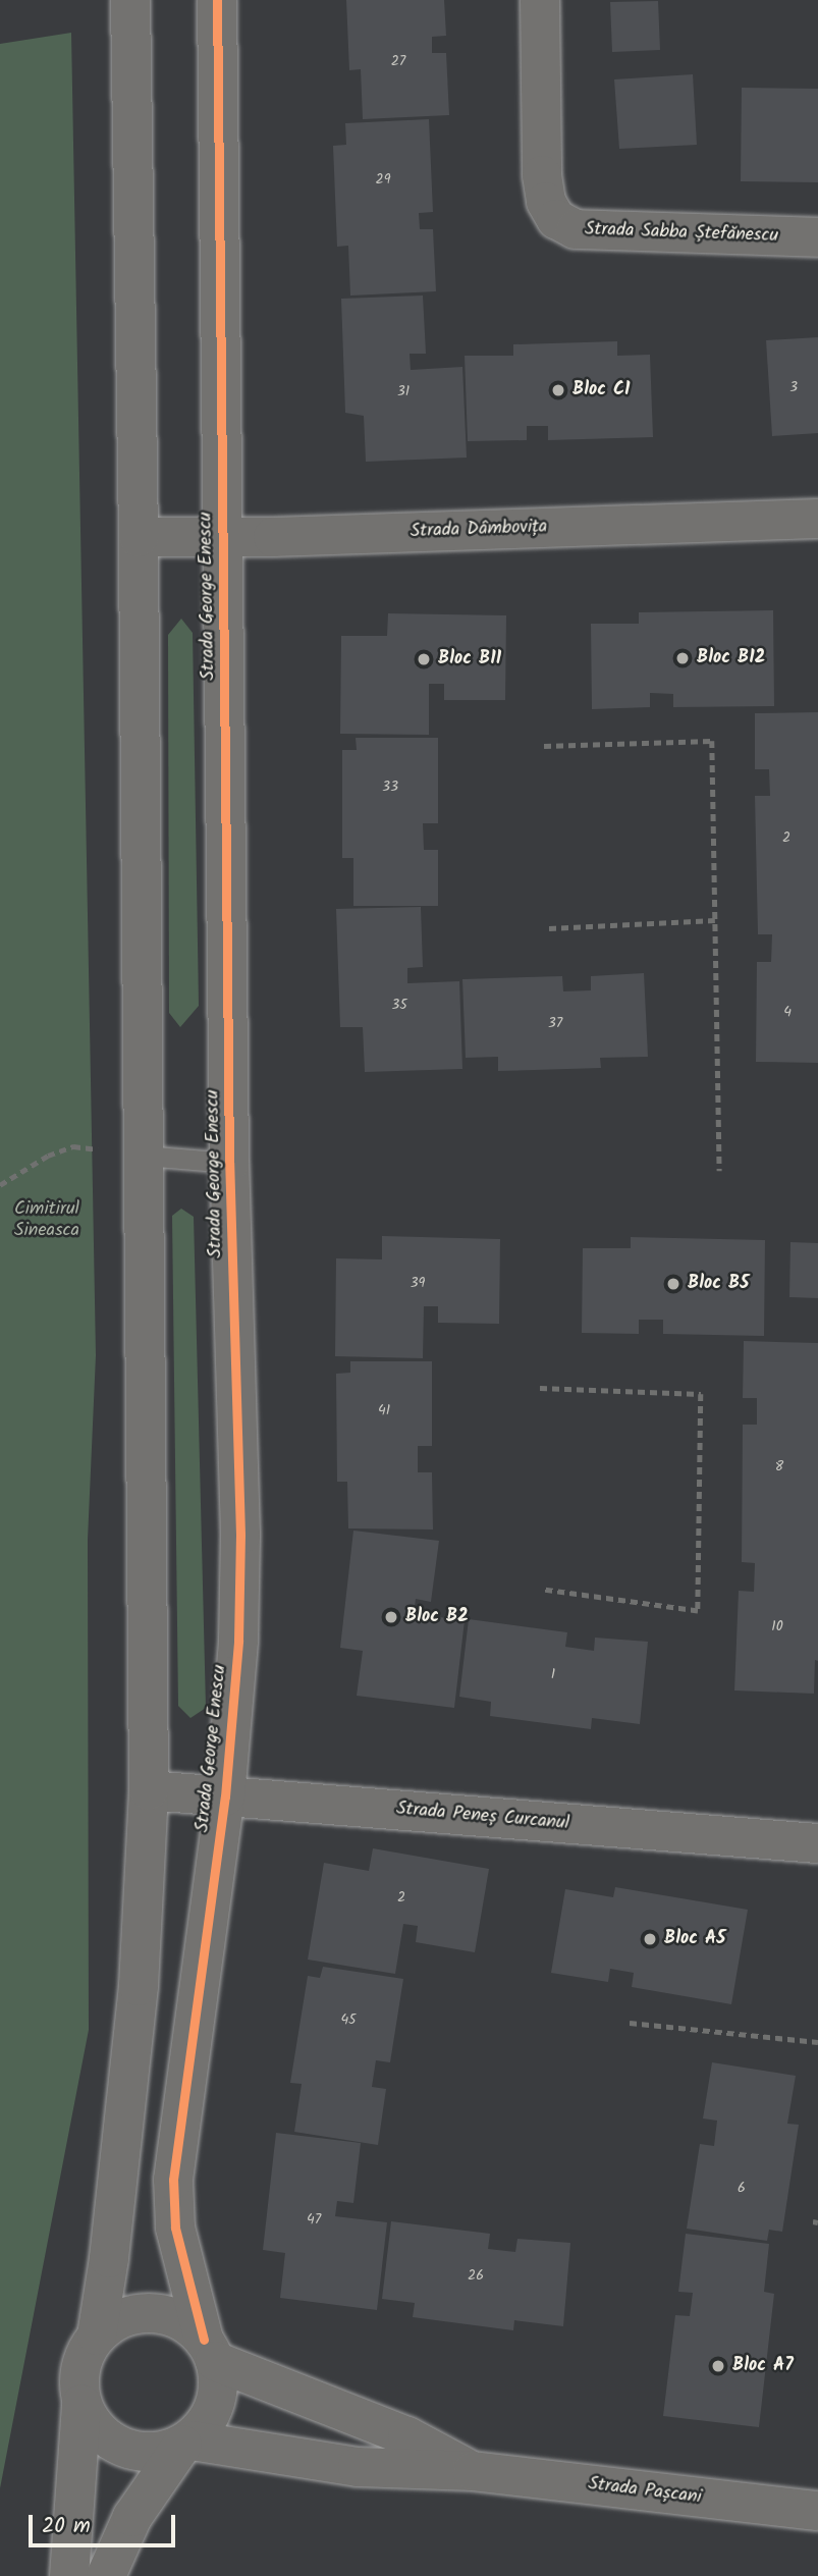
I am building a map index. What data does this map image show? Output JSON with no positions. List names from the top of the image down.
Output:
{
  "streets": {
    "street": [
      "Strada Sabba Ștefănescu",
      "Strada Dâmbovița",
      "Strada George Enescu",
      "Strada Peneș Curcanul",
      "Strada Pașcani"
    ]
  },
  "crossings": [
    ["Strada Dâmbovița", "Strada George Enescu"],
    ["Strada George Enescu", "Strada Peneș Curcanul"],
    ["Strada George Enescu", "Strada Pașcani"]
  ],
  "parks": ["Cimitirul Sineasca"],
  "places": [
    "Bloc C1",
    "Bloc B12",
    "Bloc B11",
    "Bloc B5",
    "Bloc B2",
    "Bloc A5",
    "Bloc A7"
  ],
  "house_numbers": [
    "27",
    "29",
    "3",
    "31",
    "33",
    "2",
    "35",
    "4",
    "37",
    "39",
    "41",
    "8",
    "10",
    "1",
    "2",
    "45",
    "6",
    "47",
    "26"
  ],
  "scale_bar": "20 m"
}
